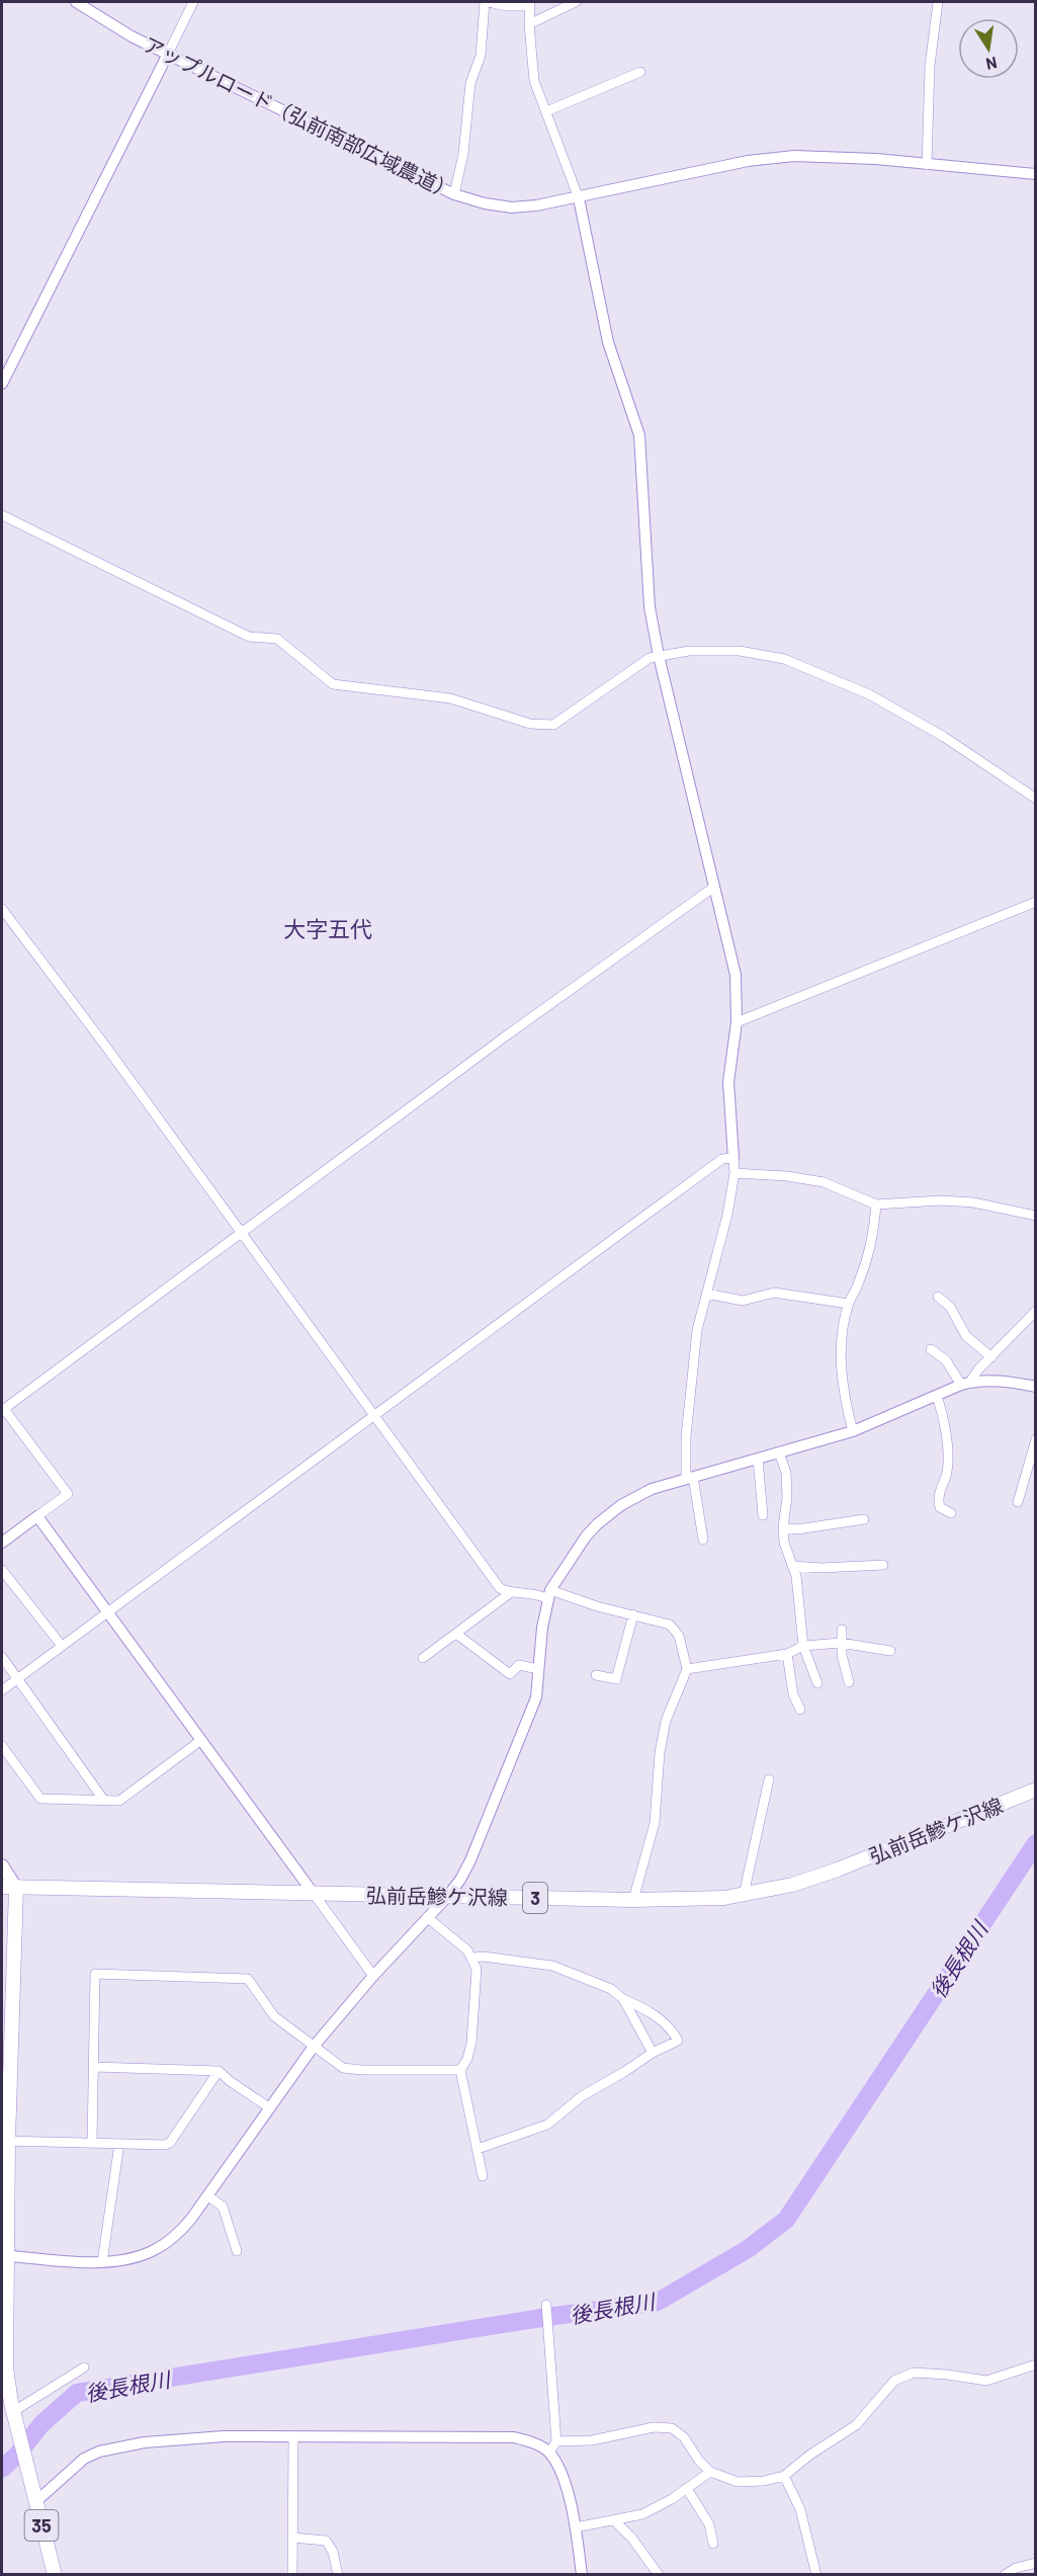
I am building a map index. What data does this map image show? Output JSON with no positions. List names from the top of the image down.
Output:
{
  "streets": {
    "main road": ["弘前岳鰺ケ沢線", "3", "35"],
    "street": ["アップルロード（弘前南部広域農道）"]
  },
  "crossings": [
    ["弘前岳鰺ケ沢線", "35"]
  ],
  "districts": ["大字五代"],
  "water": ["後長根川"],
  "north": "bottom"
}
